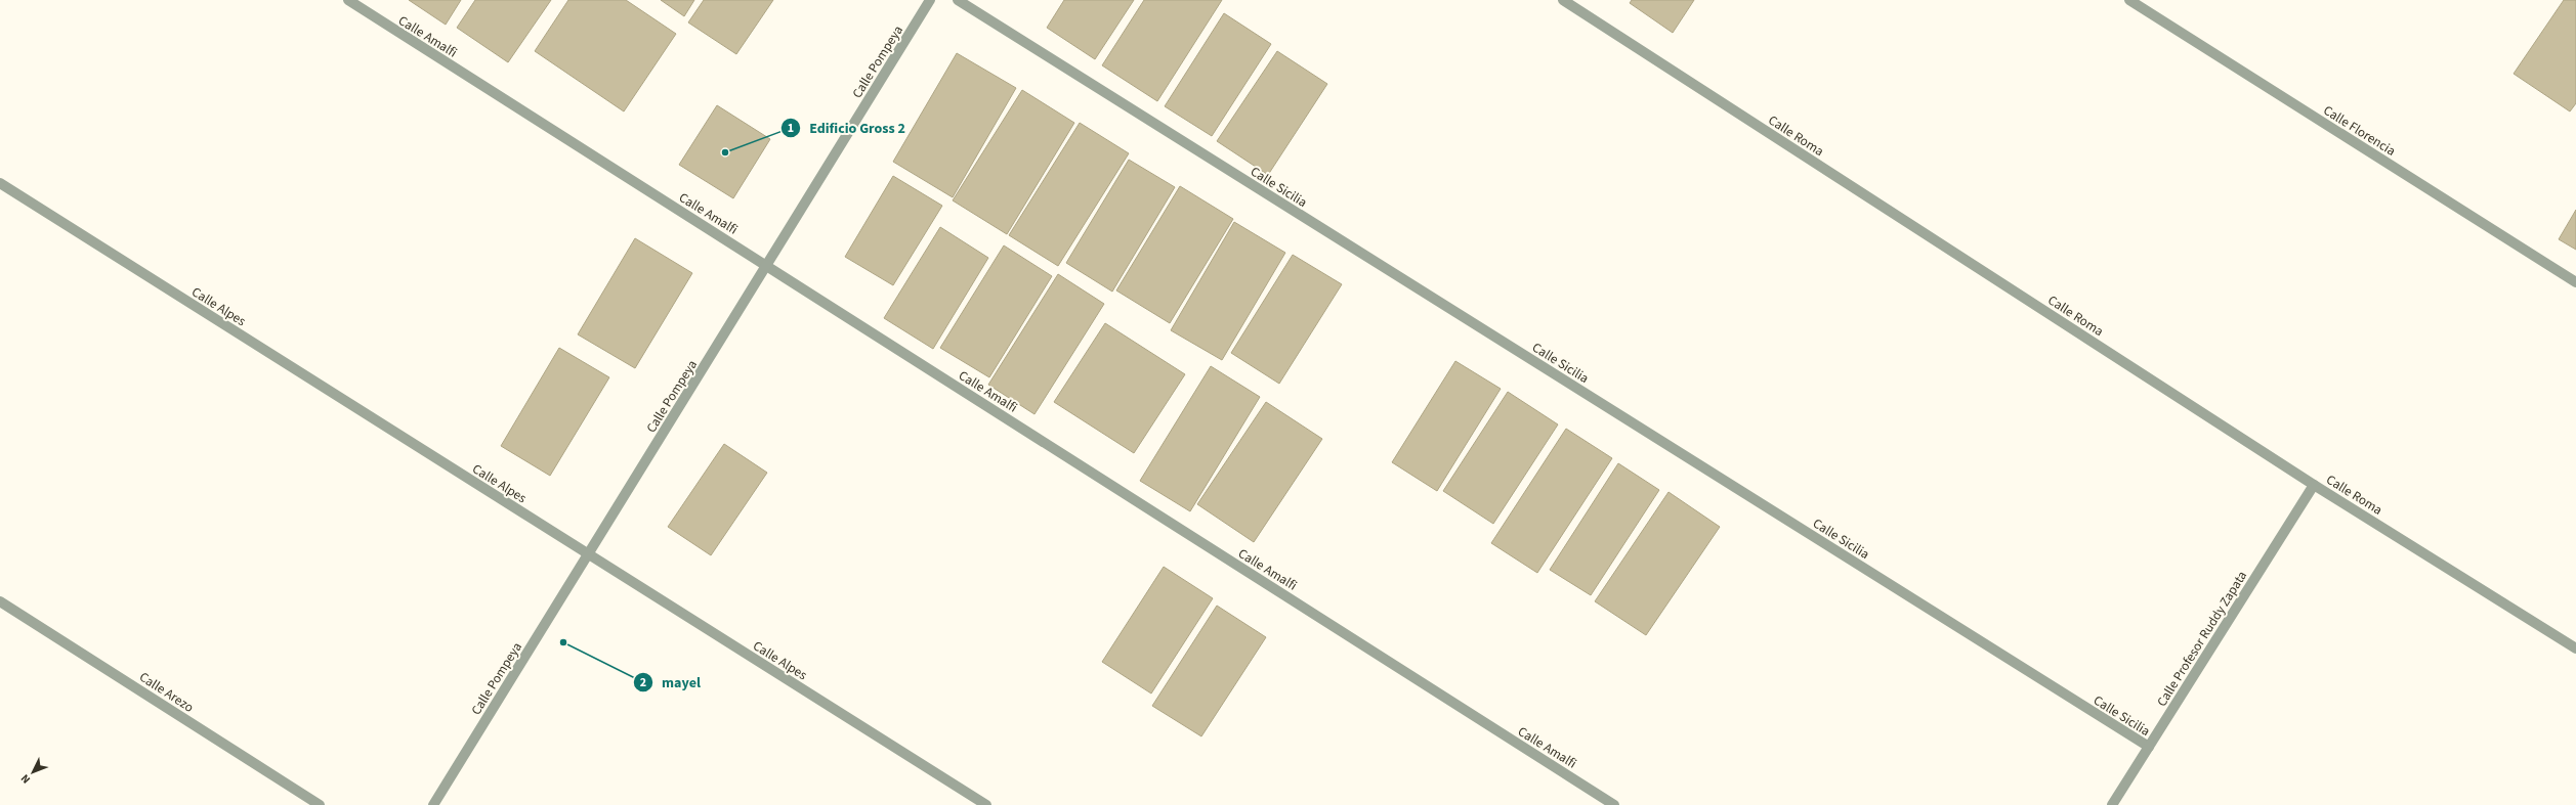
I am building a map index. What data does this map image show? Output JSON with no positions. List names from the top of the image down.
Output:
{
  "streets": {
    "street": [
      "Calle Amalfi",
      "Calle Pompeya",
      "Calle Florencia",
      "Calle Roma",
      "Calle Sicilia",
      "Calle Alpes",
      "Calle Profesor Ruddy Zapata",
      "Calle Arezo"
    ]
  },
  "crossings": [
    ["Calle Amalfi", "Calle Pompeya"],
    ["Calle Pompeya", "Calle Alpes"],
    ["Calle Roma", "Calle Profesor Ruddy Zapata"],
    ["Calle Sicilia", "Calle Profesor Ruddy Zapata"]
  ],
  "places": ["Edificio Gross 2", "mayel"],
  "north": "bottom left"
}
